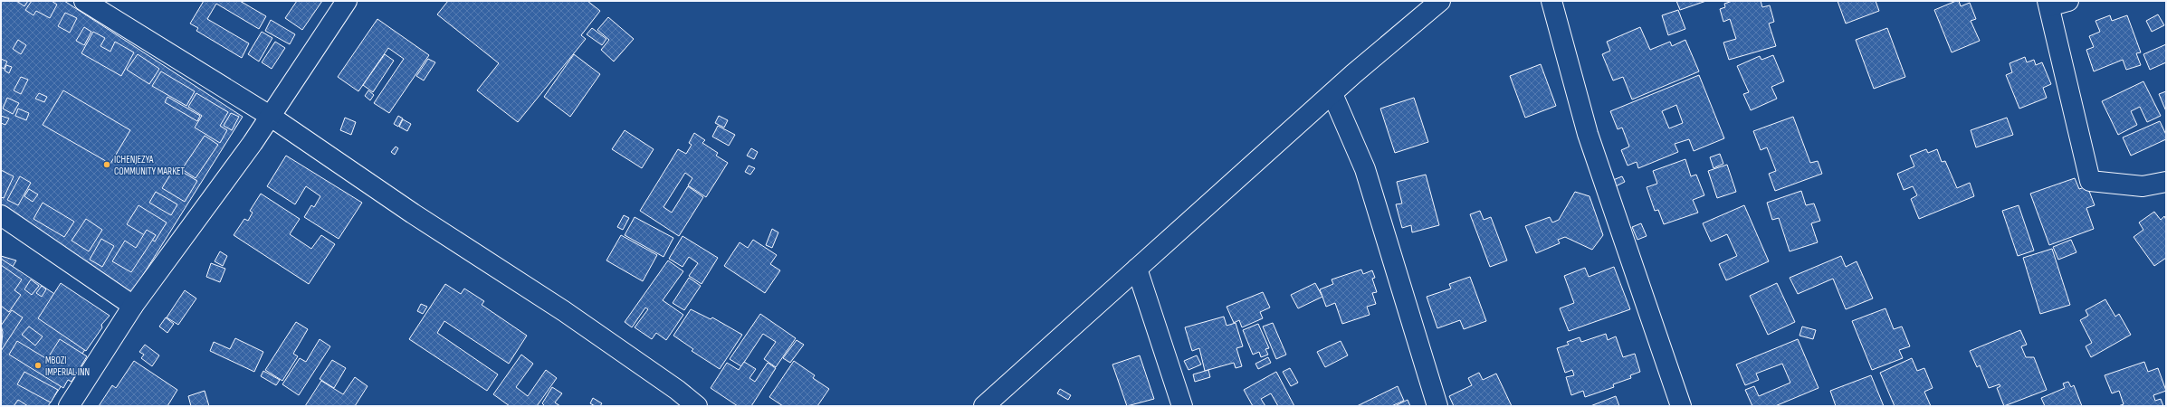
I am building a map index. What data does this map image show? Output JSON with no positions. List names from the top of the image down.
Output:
{
  "places": ["ICHENJEZYA COMMUNITY MARKET", "MBOZI IMPERIAL INN"]
}
